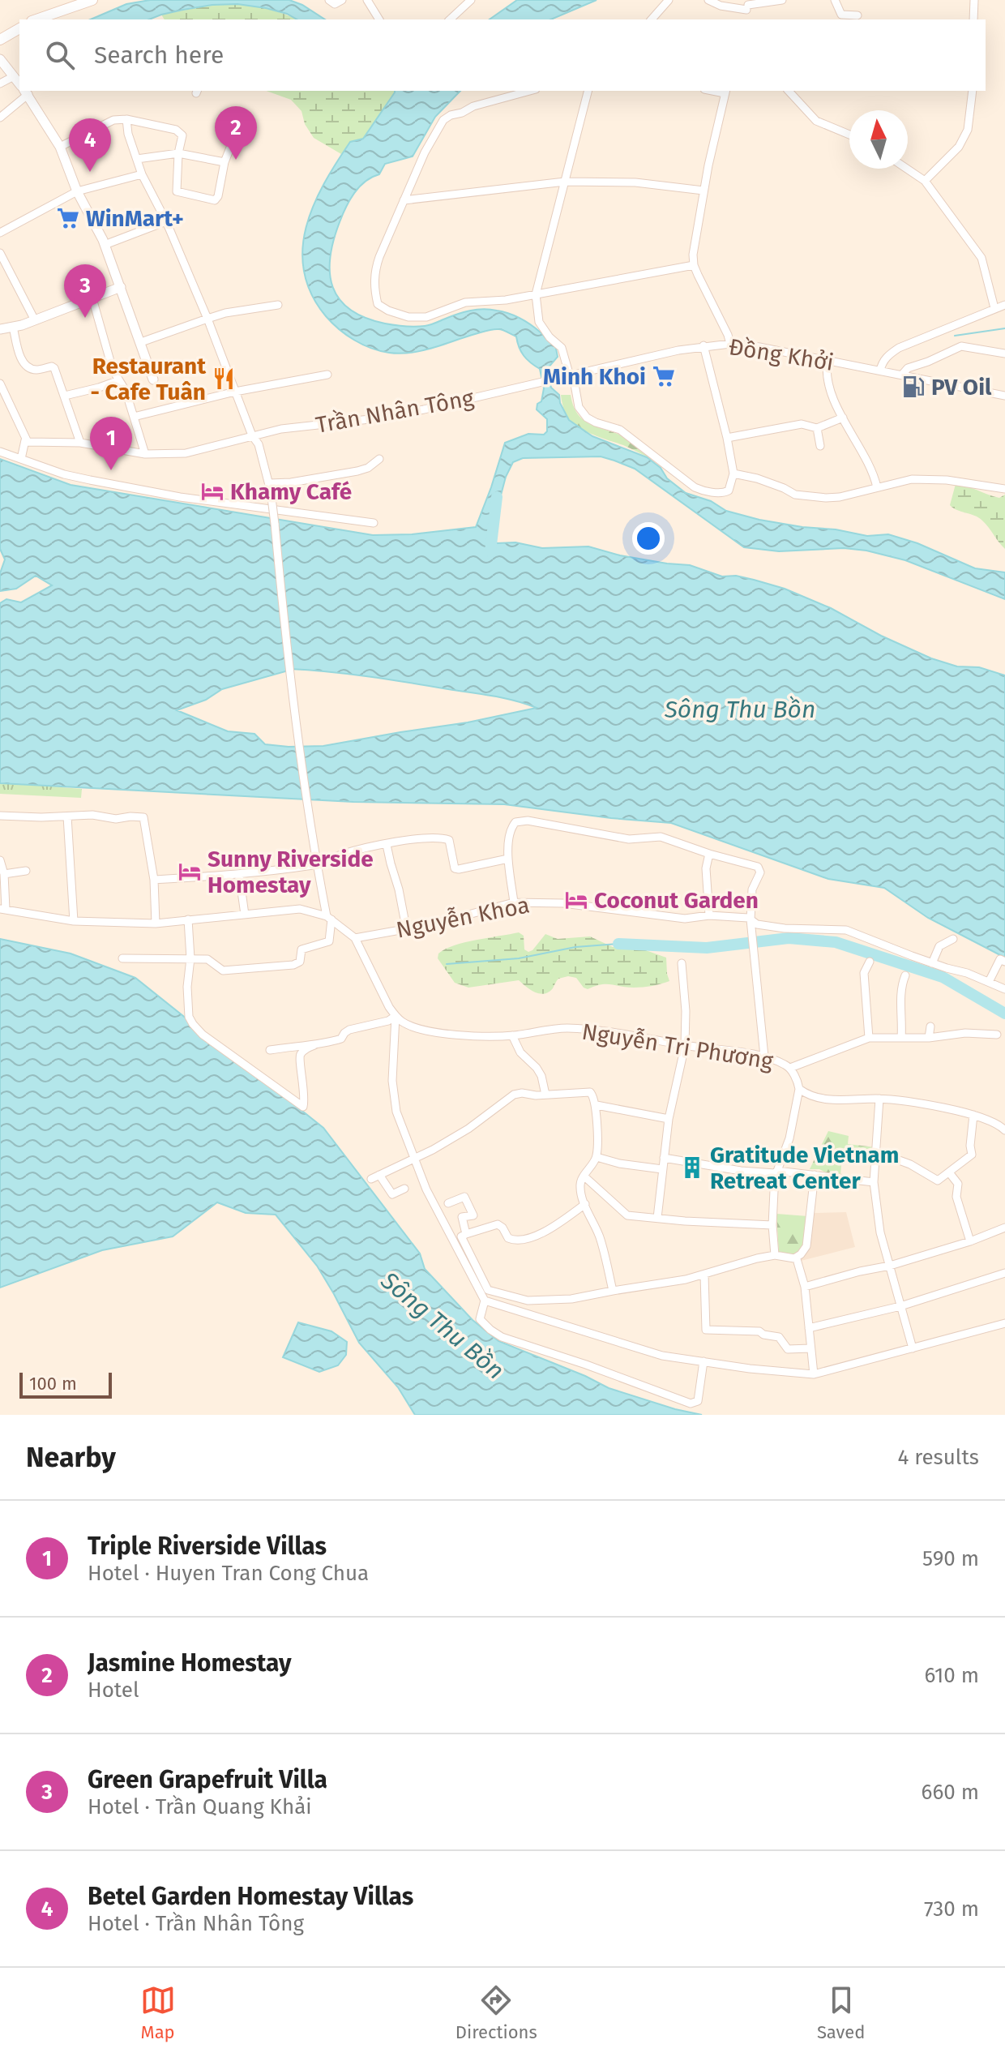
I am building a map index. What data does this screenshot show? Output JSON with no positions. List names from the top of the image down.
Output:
{
  "streets": {
    "street": [
      "Đồng Khởi",
      "Trần Nhân Tông",
      "Nguyễn Khoa",
      "Nguyễn Tri Phương"
    ]
  },
  "crossings": [
    ["Đồng Khởi", "Trần Nhân Tông"]
  ],
  "water": ["Sông Thu Bồn"],
  "places": {
    "supermarket": ["WinMart+", "Minh Khoi"],
    "restaurant": ["Restaurant - Cafe Tuân"],
    "fuel station": ["PV Oil"],
    "hotel": ["Khamy Café", "Sunny Riverside Homestay", "Coconut Garden"],
    "building": ["Gratitude Vietnam Retreat Center"]
  },
  "scale_bar": "100 m",
  "north": "top",
  "page": {
    "search": "Search here",
    "pins": [
      "2",
      "4",
      "3",
      "1"
    ],
    "scale": "100 m",
    "heading": ["Nearby", "4 results"],
    "list": [
      {
        "mark": "1",
        "name": "Triple Riverside Villas",
        "note": "Hotel · Huyen Tran Cong Chua",
        "value": "590 m"
      },
      {
        "mark": "2",
        "name": "Jasmine Homestay",
        "note": "Hotel",
        "value": "610 m"
      },
      {
        "mark": "3",
        "name": "Green Grapefruit Villa",
        "note": "Hotel · Trần Quang Khải",
        "value": "660 m"
      },
      {
        "mark": "4",
        "name": "Betel Garden Homestay Villas",
        "note": "Hotel · Trần Nhân Tông",
        "value": "730 m"
      }
    ],
    "nav": ["Map", "Directions", "Saved"]
  }
}
